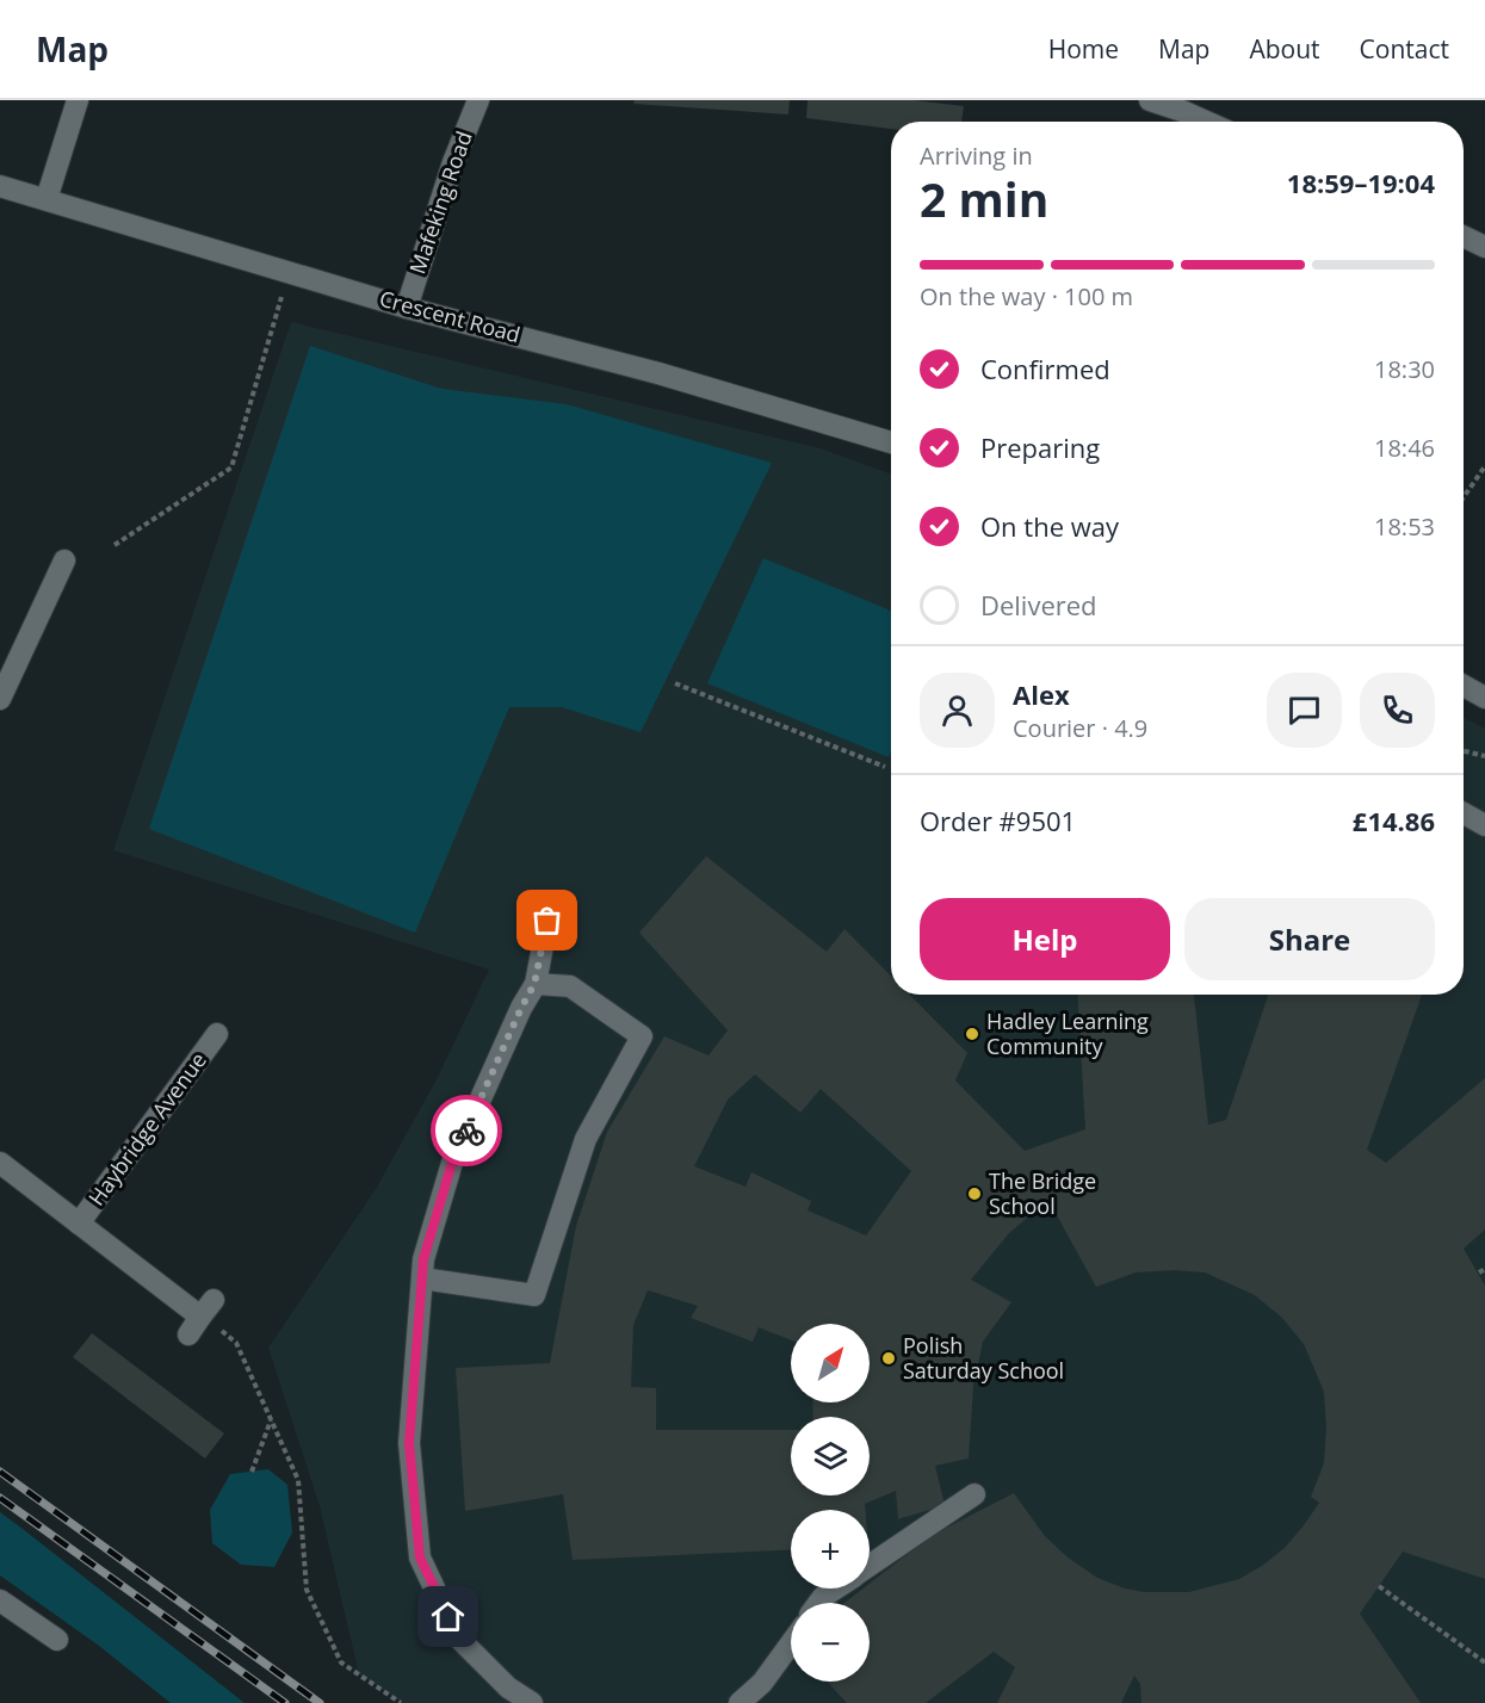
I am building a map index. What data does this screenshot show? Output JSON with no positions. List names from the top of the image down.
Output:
{
  "streets": {
    "street": ["Mafeking Road", "Crescent Road", "Haybridge Avenue"]
  },
  "crossings": [
    ["Mafeking Road", "Crescent Road"]
  ],
  "places": ["Hadley Learning Community", "The Bridge School", "Polish Saturday School"],
  "north": "top right",
  "page": {
    "header": "Map",
    "nav": [
      "Home",
      "Map",
      "About",
      "Contact"
    ],
    "heading": ["2 min", "Arriving in", "18:59–19:04"],
    "panel": [
      "Alex",
      "Courier · 4.9",
      "Order #9501",
      "£14.86"
    ],
    "bar": "On the way · 100 m",
    "list": [
      ["Confirmed", "18:30"],
      ["Preparing", "18:46"],
      ["On the way", "18:53"],
      "Delivered"
    ],
    "buttons": ["Help", "Share"],
    "map_buttons": ["+", "−"]
  }
}
